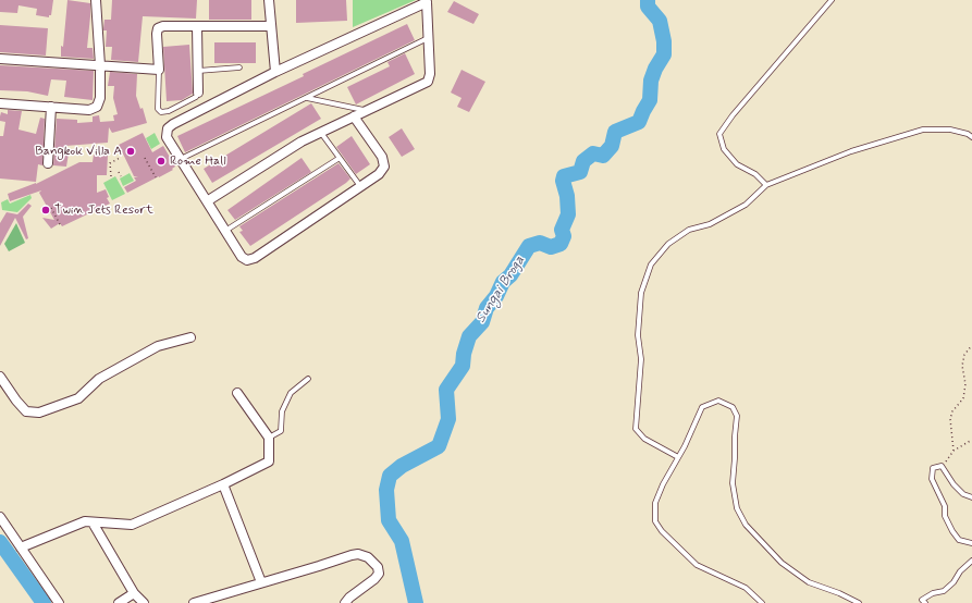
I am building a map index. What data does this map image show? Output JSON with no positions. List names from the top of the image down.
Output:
{
  "water": ["Sungai Broga"],
  "places": ["Bangkok Villa A", "Rome Hall", "Twin Jets Resort"]
}
